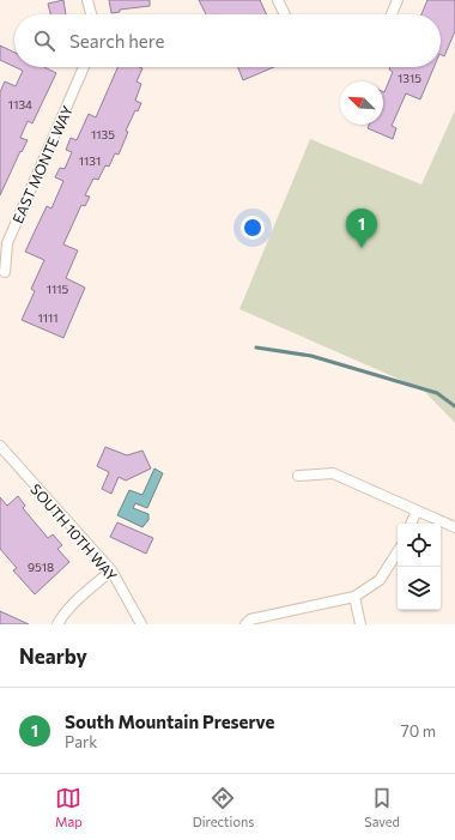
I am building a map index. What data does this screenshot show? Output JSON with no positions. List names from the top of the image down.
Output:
{
  "streets": {
    "street": ["EAST MONTE WAY", "SOUTH 10TH WAY"]
  },
  "house_numbers": [
    "1315",
    "1134",
    "1135",
    "1131",
    "1115",
    "1111",
    "9518"
  ],
  "north": "top left",
  "page": {
    "search": "Search here",
    "pins": "1",
    "heading": "Nearby",
    "list": [
      {
        "mark": "1",
        "name": "South Mountain Preserve",
        "note": "Park",
        "value": "70 m"
      }
    ],
    "nav": ["Map", "Directions", "Saved"]
  }
}
